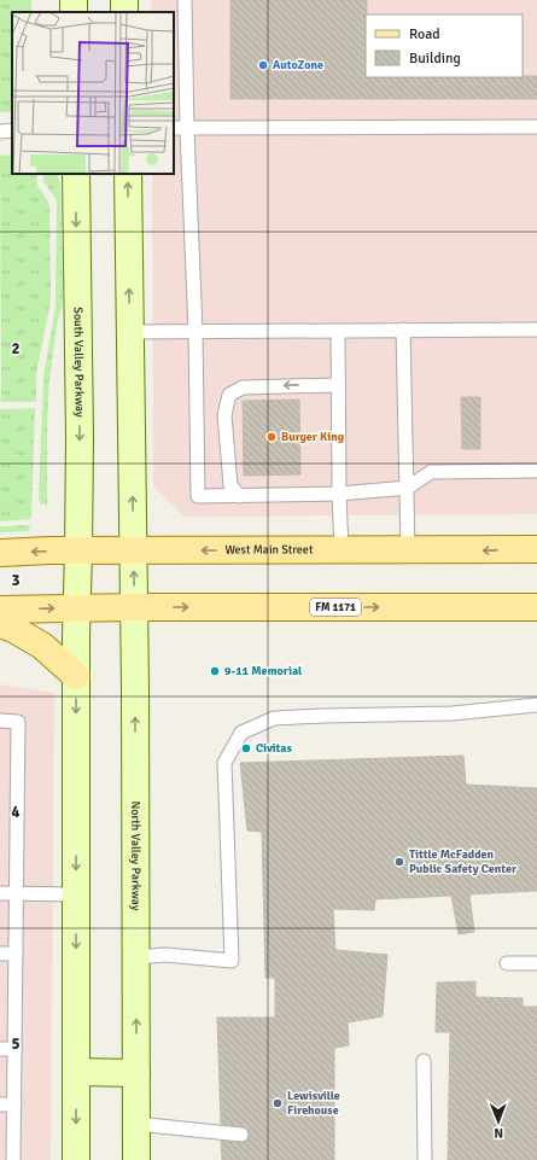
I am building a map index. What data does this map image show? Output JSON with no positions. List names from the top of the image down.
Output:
{
  "streets": {
    "main road": [
      "South Valley Parkway",
      "West Main Street",
      "FM 1171",
      "North Valley Parkway"
    ]
  },
  "crossings": [
    ["South Valley Parkway", "West Main Street"],
    ["West Main Street", "North Valley Parkway"],
    ["FM 1171", "North Valley Parkway"]
  ],
  "places": [
    "AutoZone",
    "Burger King",
    "9-11 Memorial",
    "Civitas",
    "Tittle McFadden Public Safety Center",
    "Lewisville Firehouse"
  ],
  "legend": ["Road", "Building"],
  "north": "bottom",
  "grid": {
    "rows": [
      "2",
      "3",
      "4",
      "5"
    ]
  }
}
